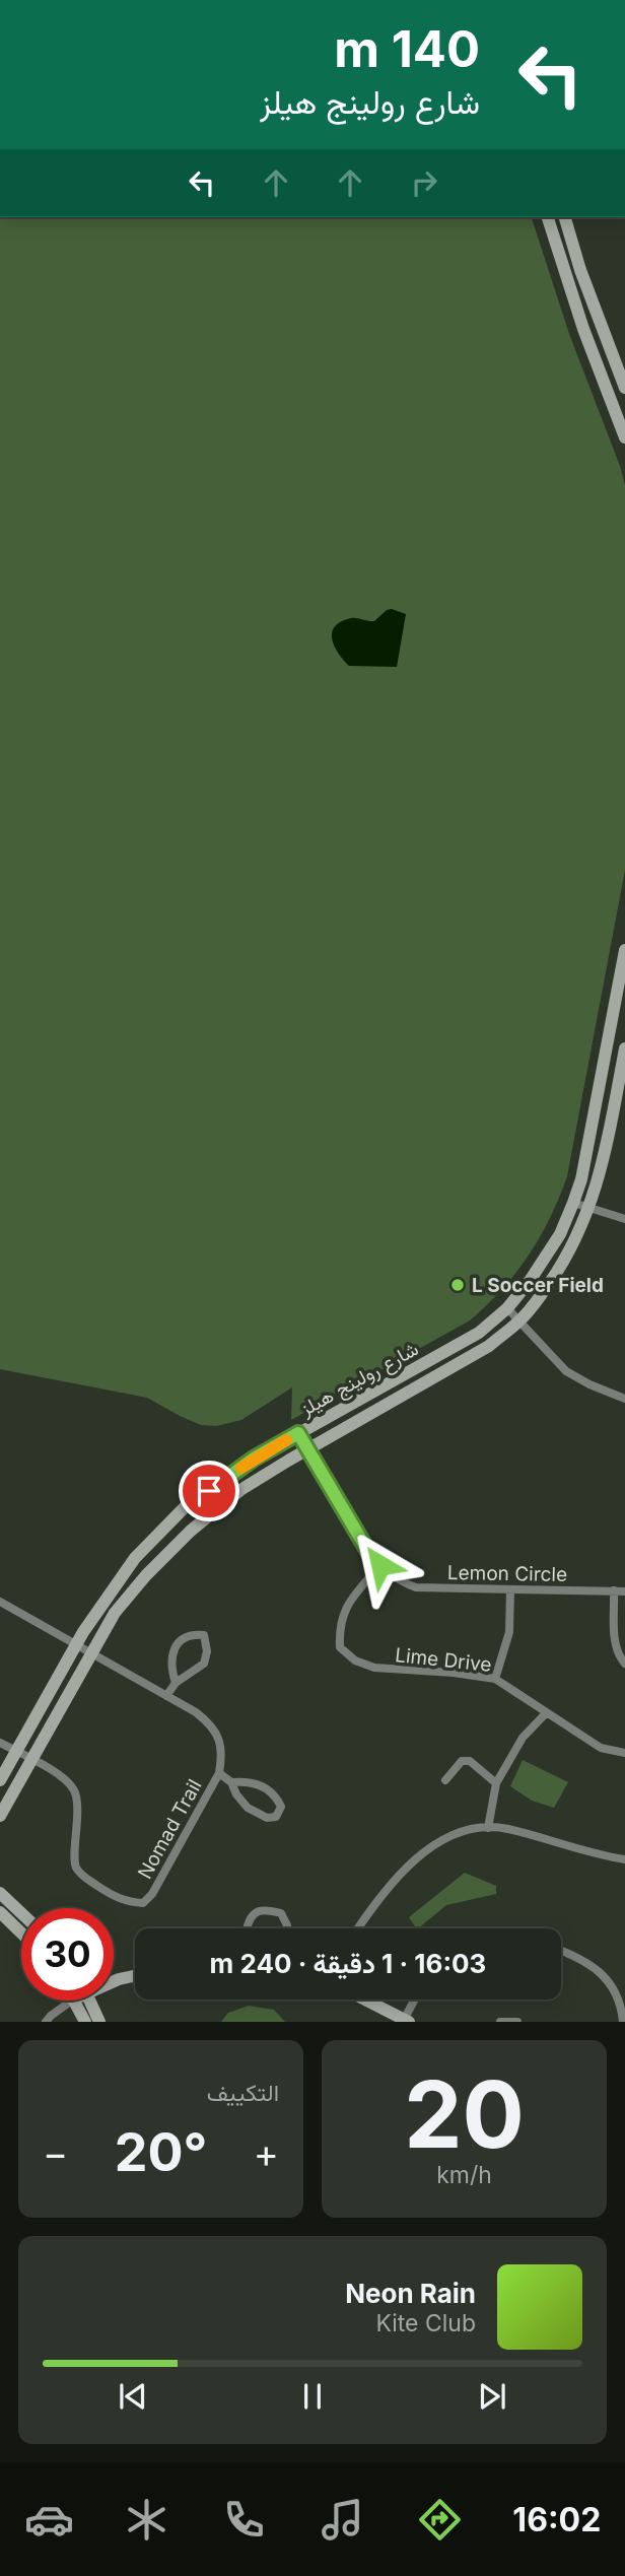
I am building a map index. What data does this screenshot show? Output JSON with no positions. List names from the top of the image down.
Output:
{
  "streets": {
    "main road": ["شارع رولينج هيلز"],
    "street": ["Lemon Circle", "Lime Drive", "Nomad Trail"]
  },
  "crossings": [
    ["شارع رولينج هيلز", "Lemon Circle"],
    ["شارع رولينج هيلز", "Nomad Trail"],
    ["Lemon Circle", "Lime Drive"]
  ],
  "places": ["L Soccer Field"],
  "page": {
    "turn": ["140 m", "شارع رولينج هيلز"],
    "limit": "30",
    "trip": "16:03 · 1 دقيقة · 240 m",
    "tile": [
      ["20", "km/h"],
      "التكييف"
    ],
    "heat": ["−", "20°", "+"],
    "song": ["Neon Rain", "Kite Club"],
    "tabs": "16:02"
  }
}
